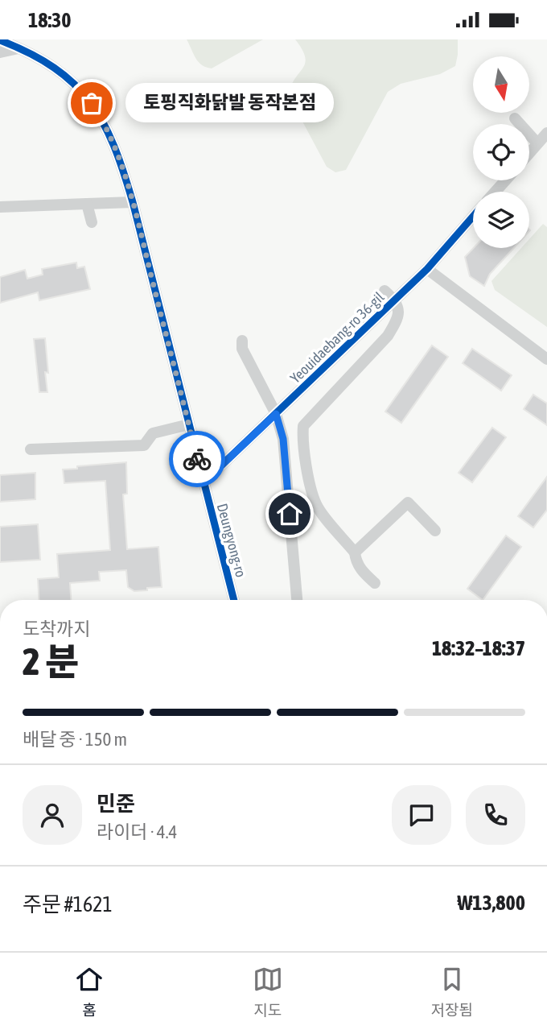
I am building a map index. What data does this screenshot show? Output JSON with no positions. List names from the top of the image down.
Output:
{
  "streets": {
    "street": ["Yeouidaebang-ro 36-gil", "Deungyong-ro"]
  },
  "crossings": [
    ["Yeouidaebang-ro 36-gil", "Deungyong-ro"]
  ],
  "places": ["토핑직화닭발 동작본점"],
  "north": "bottom",
  "page": {
    "status": "18:30",
    "bubble": "토핑직화닭발 동작본점",
    "heading": ["2 분", "도착까지", "18:32–18:37"],
    "panel": [
      "민준",
      "라이더 · 4.4",
      "주문 #1621",
      "₩13,800"
    ],
    "bar": "배달 중 · 150 m",
    "tabs": ["홈", "지도", "저장됨"]
  }
}
